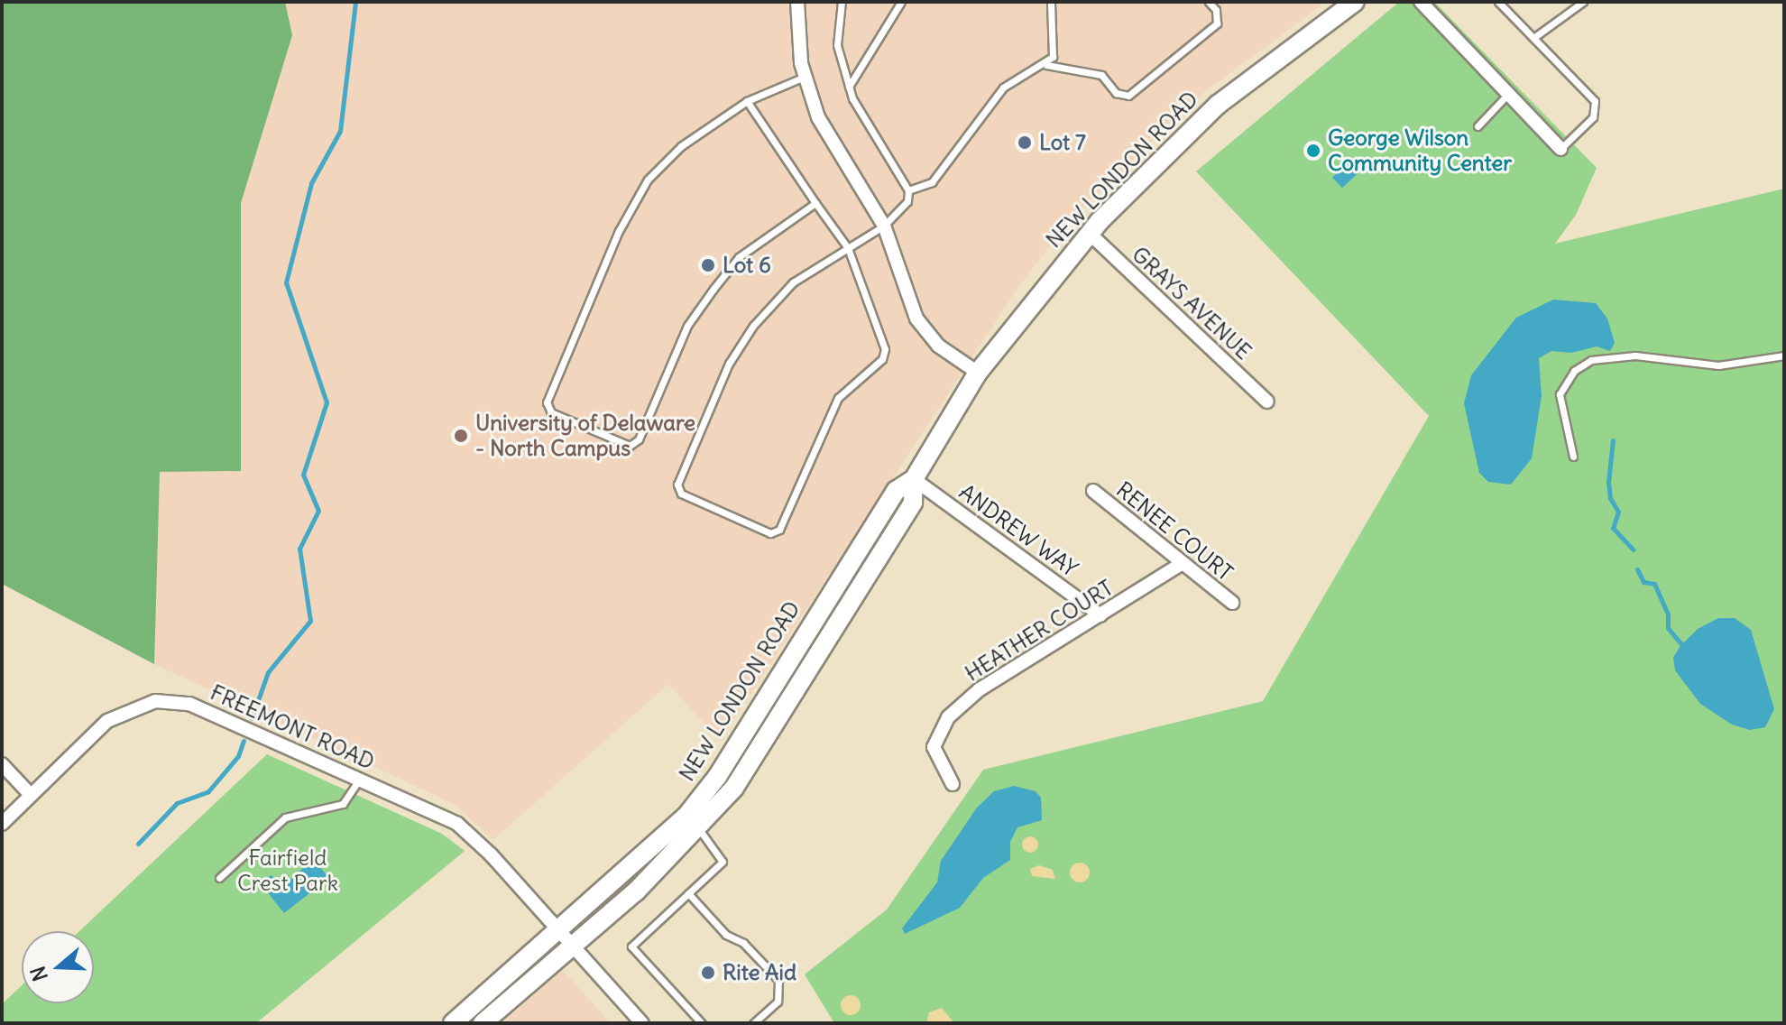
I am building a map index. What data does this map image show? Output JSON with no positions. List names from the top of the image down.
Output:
{
  "streets": {
    "main road": ["NEW LONDON ROAD"],
    "street": [
      "GRAYS AVENUE",
      "ANDREW WAY",
      "RENEE COURT",
      "HEATHER COURT",
      "FREEMONT ROAD"
    ]
  },
  "crossings": [
    ["NEW LONDON ROAD", "GRAYS AVENUE"],
    ["NEW LONDON ROAD", "ANDREW WAY"],
    ["NEW LONDON ROAD", "FREEMONT ROAD"],
    ["ANDREW WAY", "HEATHER COURT"],
    ["RENEE COURT", "HEATHER COURT"]
  ],
  "parks": ["Fairfield Crest Park"],
  "places": [
    "Lot 7",
    "George Wilson Community Center",
    "Lot 6",
    "University of Delaware - North Campus",
    "Rite Aid"
  ],
  "north": "left"
}
